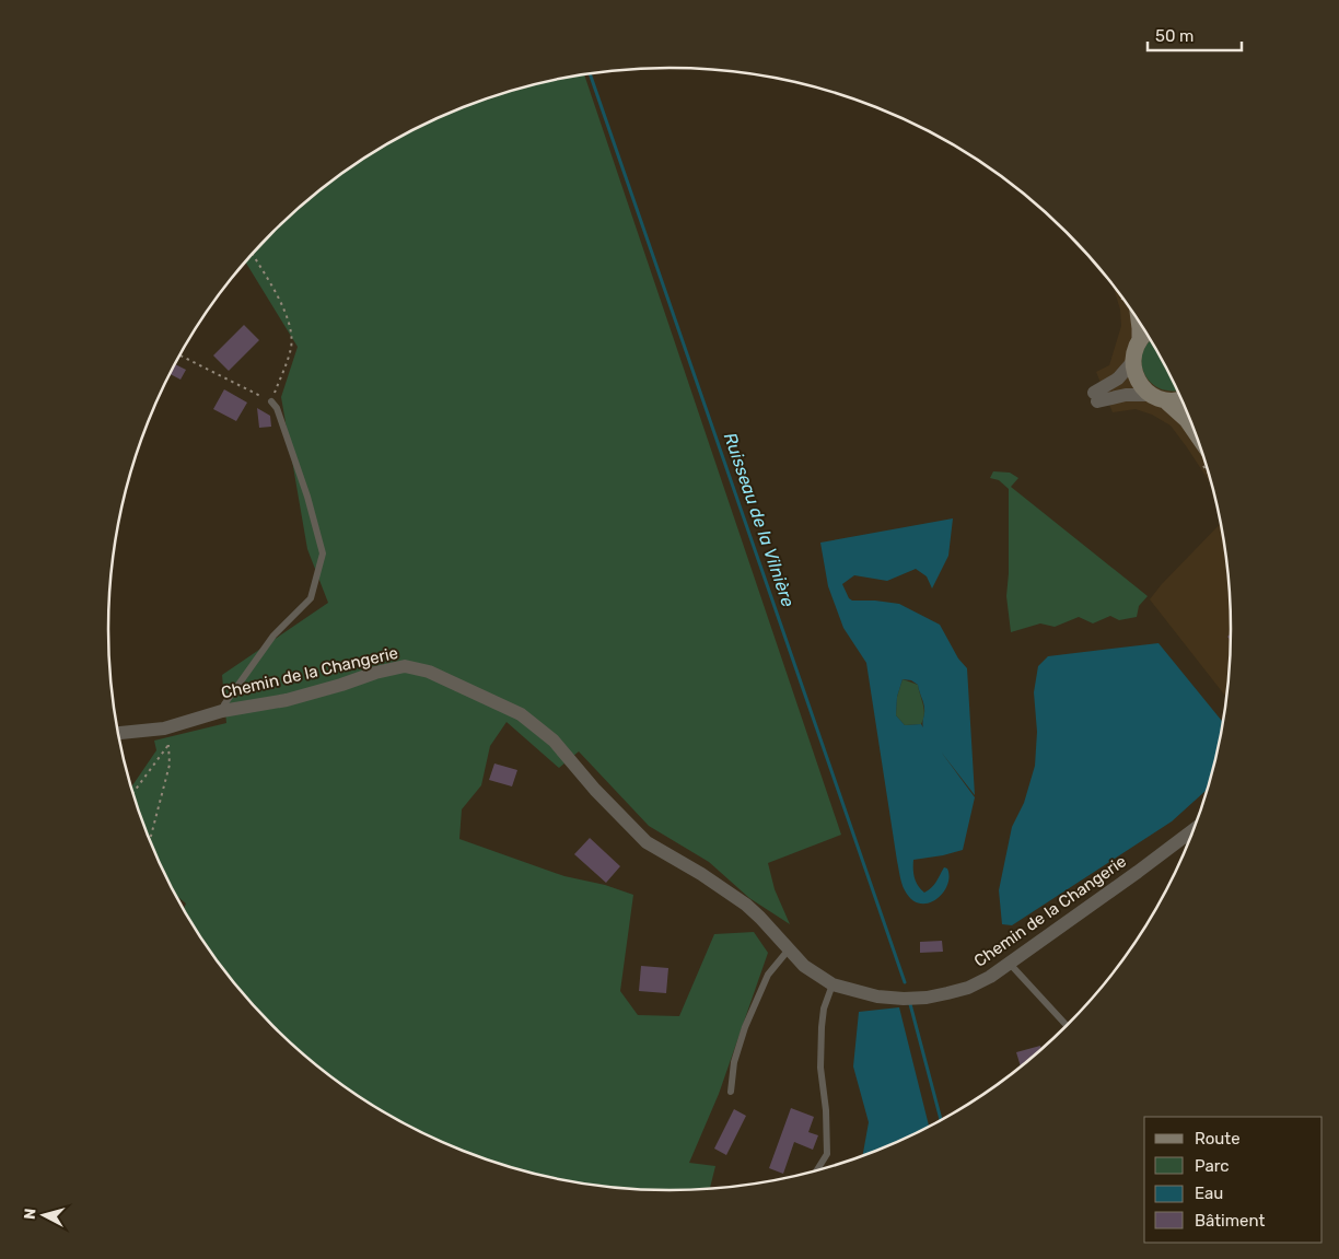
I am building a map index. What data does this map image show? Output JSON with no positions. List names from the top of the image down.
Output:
{
  "streets": {
    "street": ["Chemin de la Changerie"]
  },
  "water": ["Ruisseau de la Vilnière"],
  "legend": [
    "Route",
    "Parc",
    "Eau",
    "Bâtiment"
  ],
  "scale_bar": "50 m",
  "north": "left"
}
